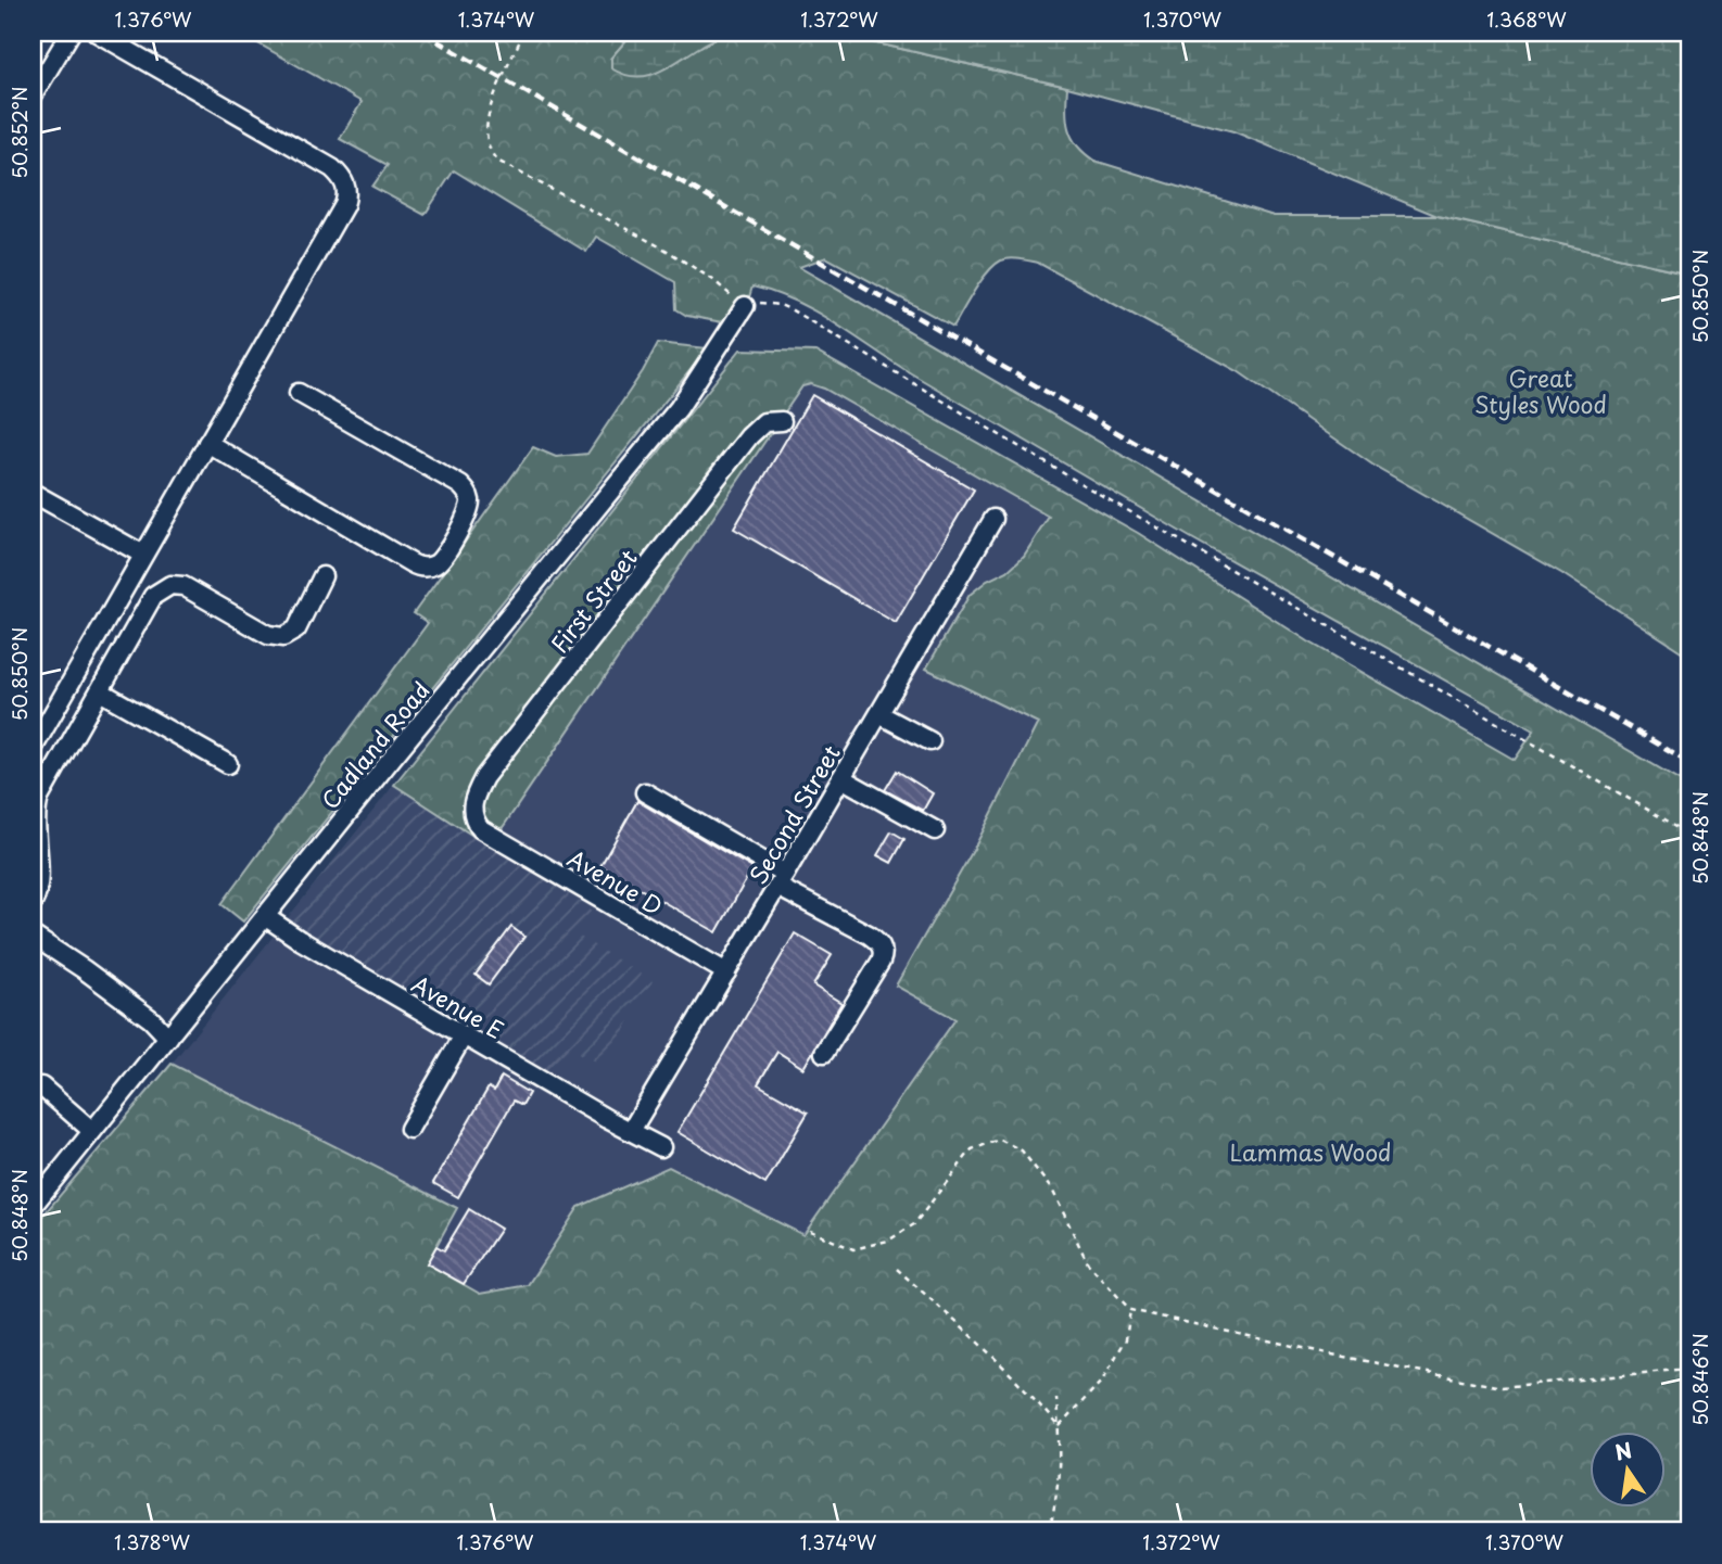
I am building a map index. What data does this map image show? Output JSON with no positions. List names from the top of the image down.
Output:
{
  "streets": {
    "street": [
      "First Street",
      "Cadland Road",
      "Second Street",
      "Avenue D",
      "Avenue E"
    ]
  },
  "crossings": [
    ["First Street", "Avenue D"],
    ["Cadland Road", "Avenue E"],
    ["Second Street", "Avenue D"],
    ["Second Street", "Avenue E"]
  ],
  "parks": ["Great Styles Wood", "Lammas Wood"],
  "north": "top",
  "coordinates": [
    "1.376°W",
    "1.374°W",
    "1.372°W",
    "1.370°W",
    "1.368°W",
    "50.852°N",
    "50.850°N",
    "50.848°N",
    "50.846°N",
    "1.378°W"
  ]
}
